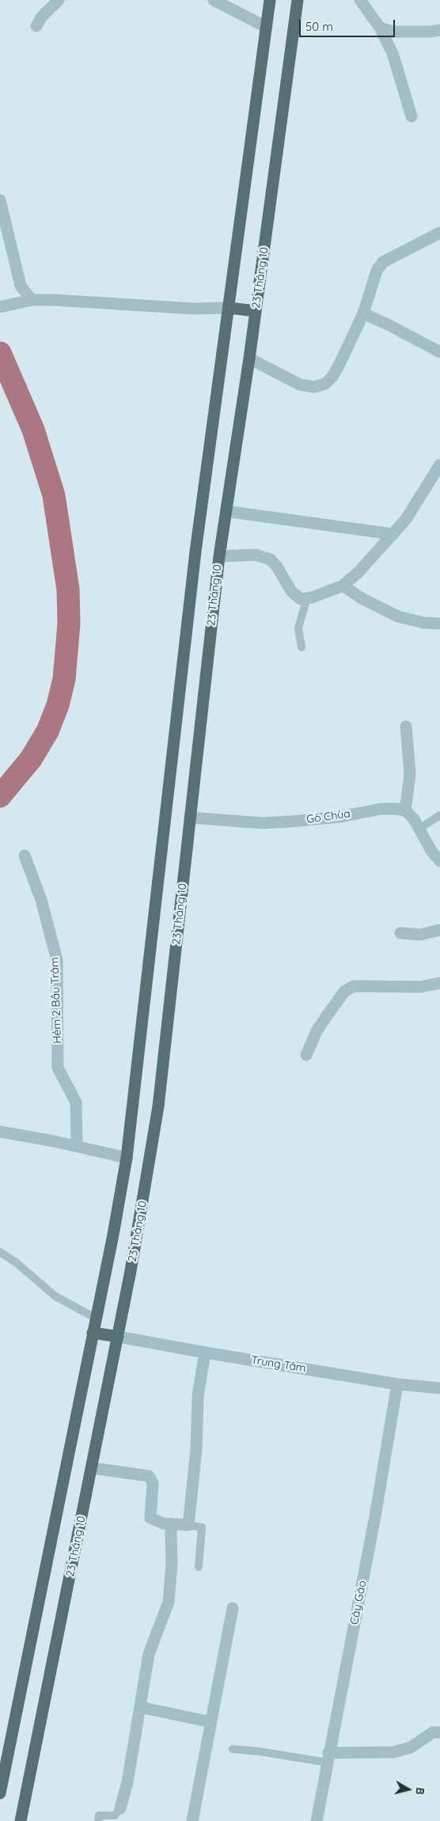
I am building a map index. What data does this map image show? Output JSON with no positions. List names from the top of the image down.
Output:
{
  "streets": {
    "main road": ["23 Tháng 10"],
    "street": [
      "Gò Chùa",
      "Hẻm 2 Bầu Trâm",
      "Trung Tâm",
      "Cây Gáo"
    ]
  },
  "crossings": [
    ["23 Tháng 10", "Gò Chùa"],
    ["23 Tháng 10", "Trung Tâm"],
    ["Trung Tâm", "Cây Gáo"]
  ],
  "scale_bar": "50 m",
  "north": "right"
}
